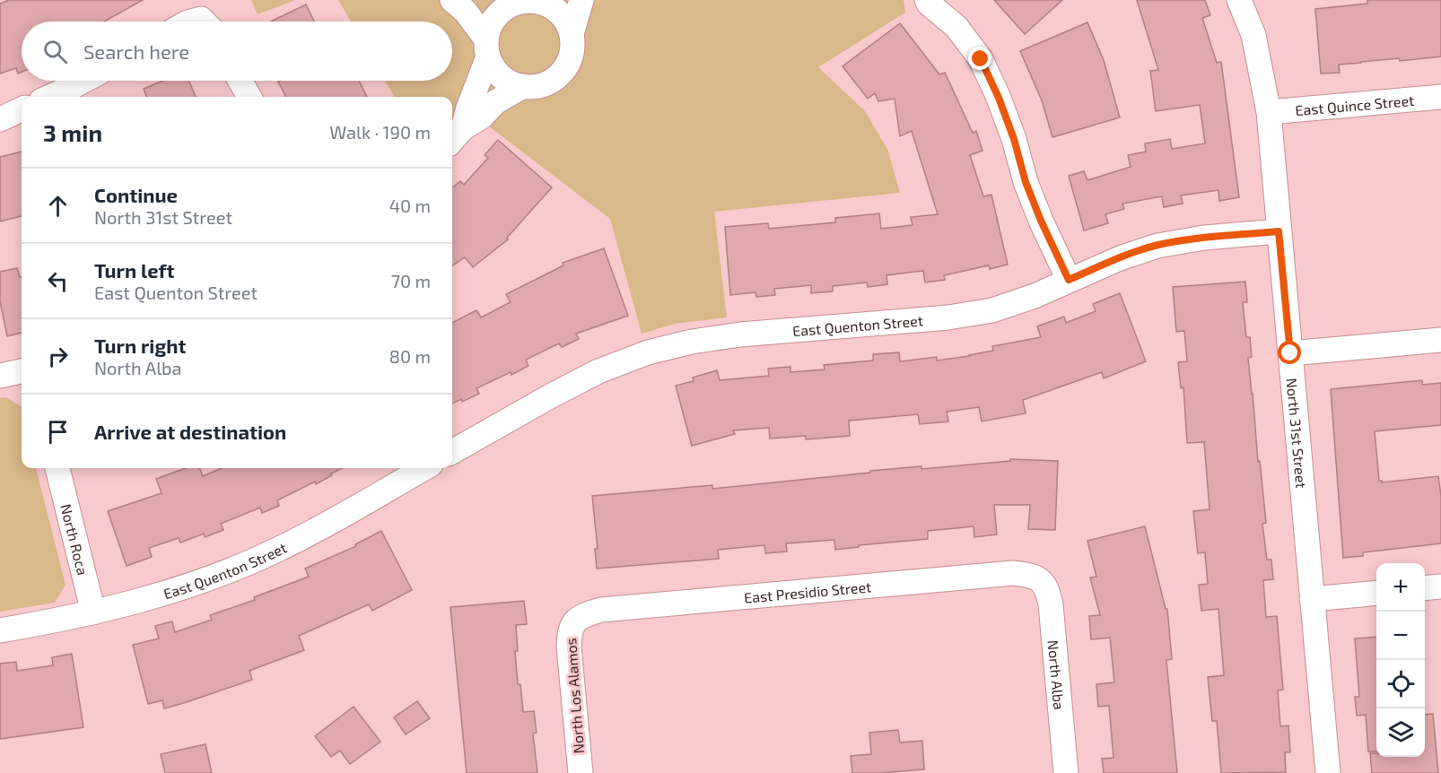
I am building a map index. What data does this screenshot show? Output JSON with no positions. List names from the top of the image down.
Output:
{
  "streets": {
    "street": [
      "East Quince Street",
      "East Quenton Street",
      "North 31st Street",
      "North Roca",
      "East Presidio Street",
      "North Alba",
      "North Los Alamos"
    ]
  },
  "crossings": [
    ["East Quince Street", "North 31st Street"],
    ["East Quenton Street", "North 31st Street"],
    ["East Quenton Street", "North Roca"],
    ["East Presidio Street", "North Alba"],
    ["East Presidio Street", "North Los Alamos"]
  ],
  "page": {
    "search": "Search here",
    "heading": ["3 min", "Walk · 190 m"],
    "list": [
      ["Continue", "North 31st Street", "40 m"],
      ["Turn left", "East Quenton Street", "70 m"],
      ["Turn right", "North Alba", "80 m"],
      "Arrive at destination"
    ],
    "map_buttons": ["+", "−"]
  }
}
